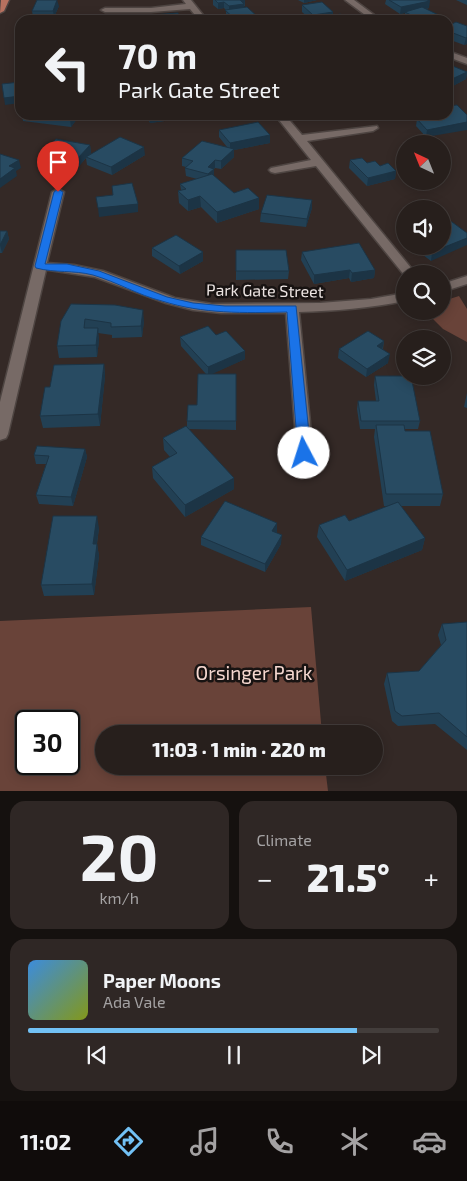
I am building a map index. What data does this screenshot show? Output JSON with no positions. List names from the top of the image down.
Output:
{
  "streets": {
    "street": ["Park Gate Street"]
  },
  "parks": ["Orsinger Park"],
  "north": "top left",
  "page": {
    "turn": ["70 m", "Park Gate Street"],
    "limit": "30",
    "trip": "11:03 · 1 min · 220 m",
    "tile": [
      ["20", "km/h"],
      "Climate"
    ],
    "heat": ["−", "21.5°", "+"],
    "song": ["Paper Moons", "Ada Vale"],
    "tabs": "11:02"
  }
}
